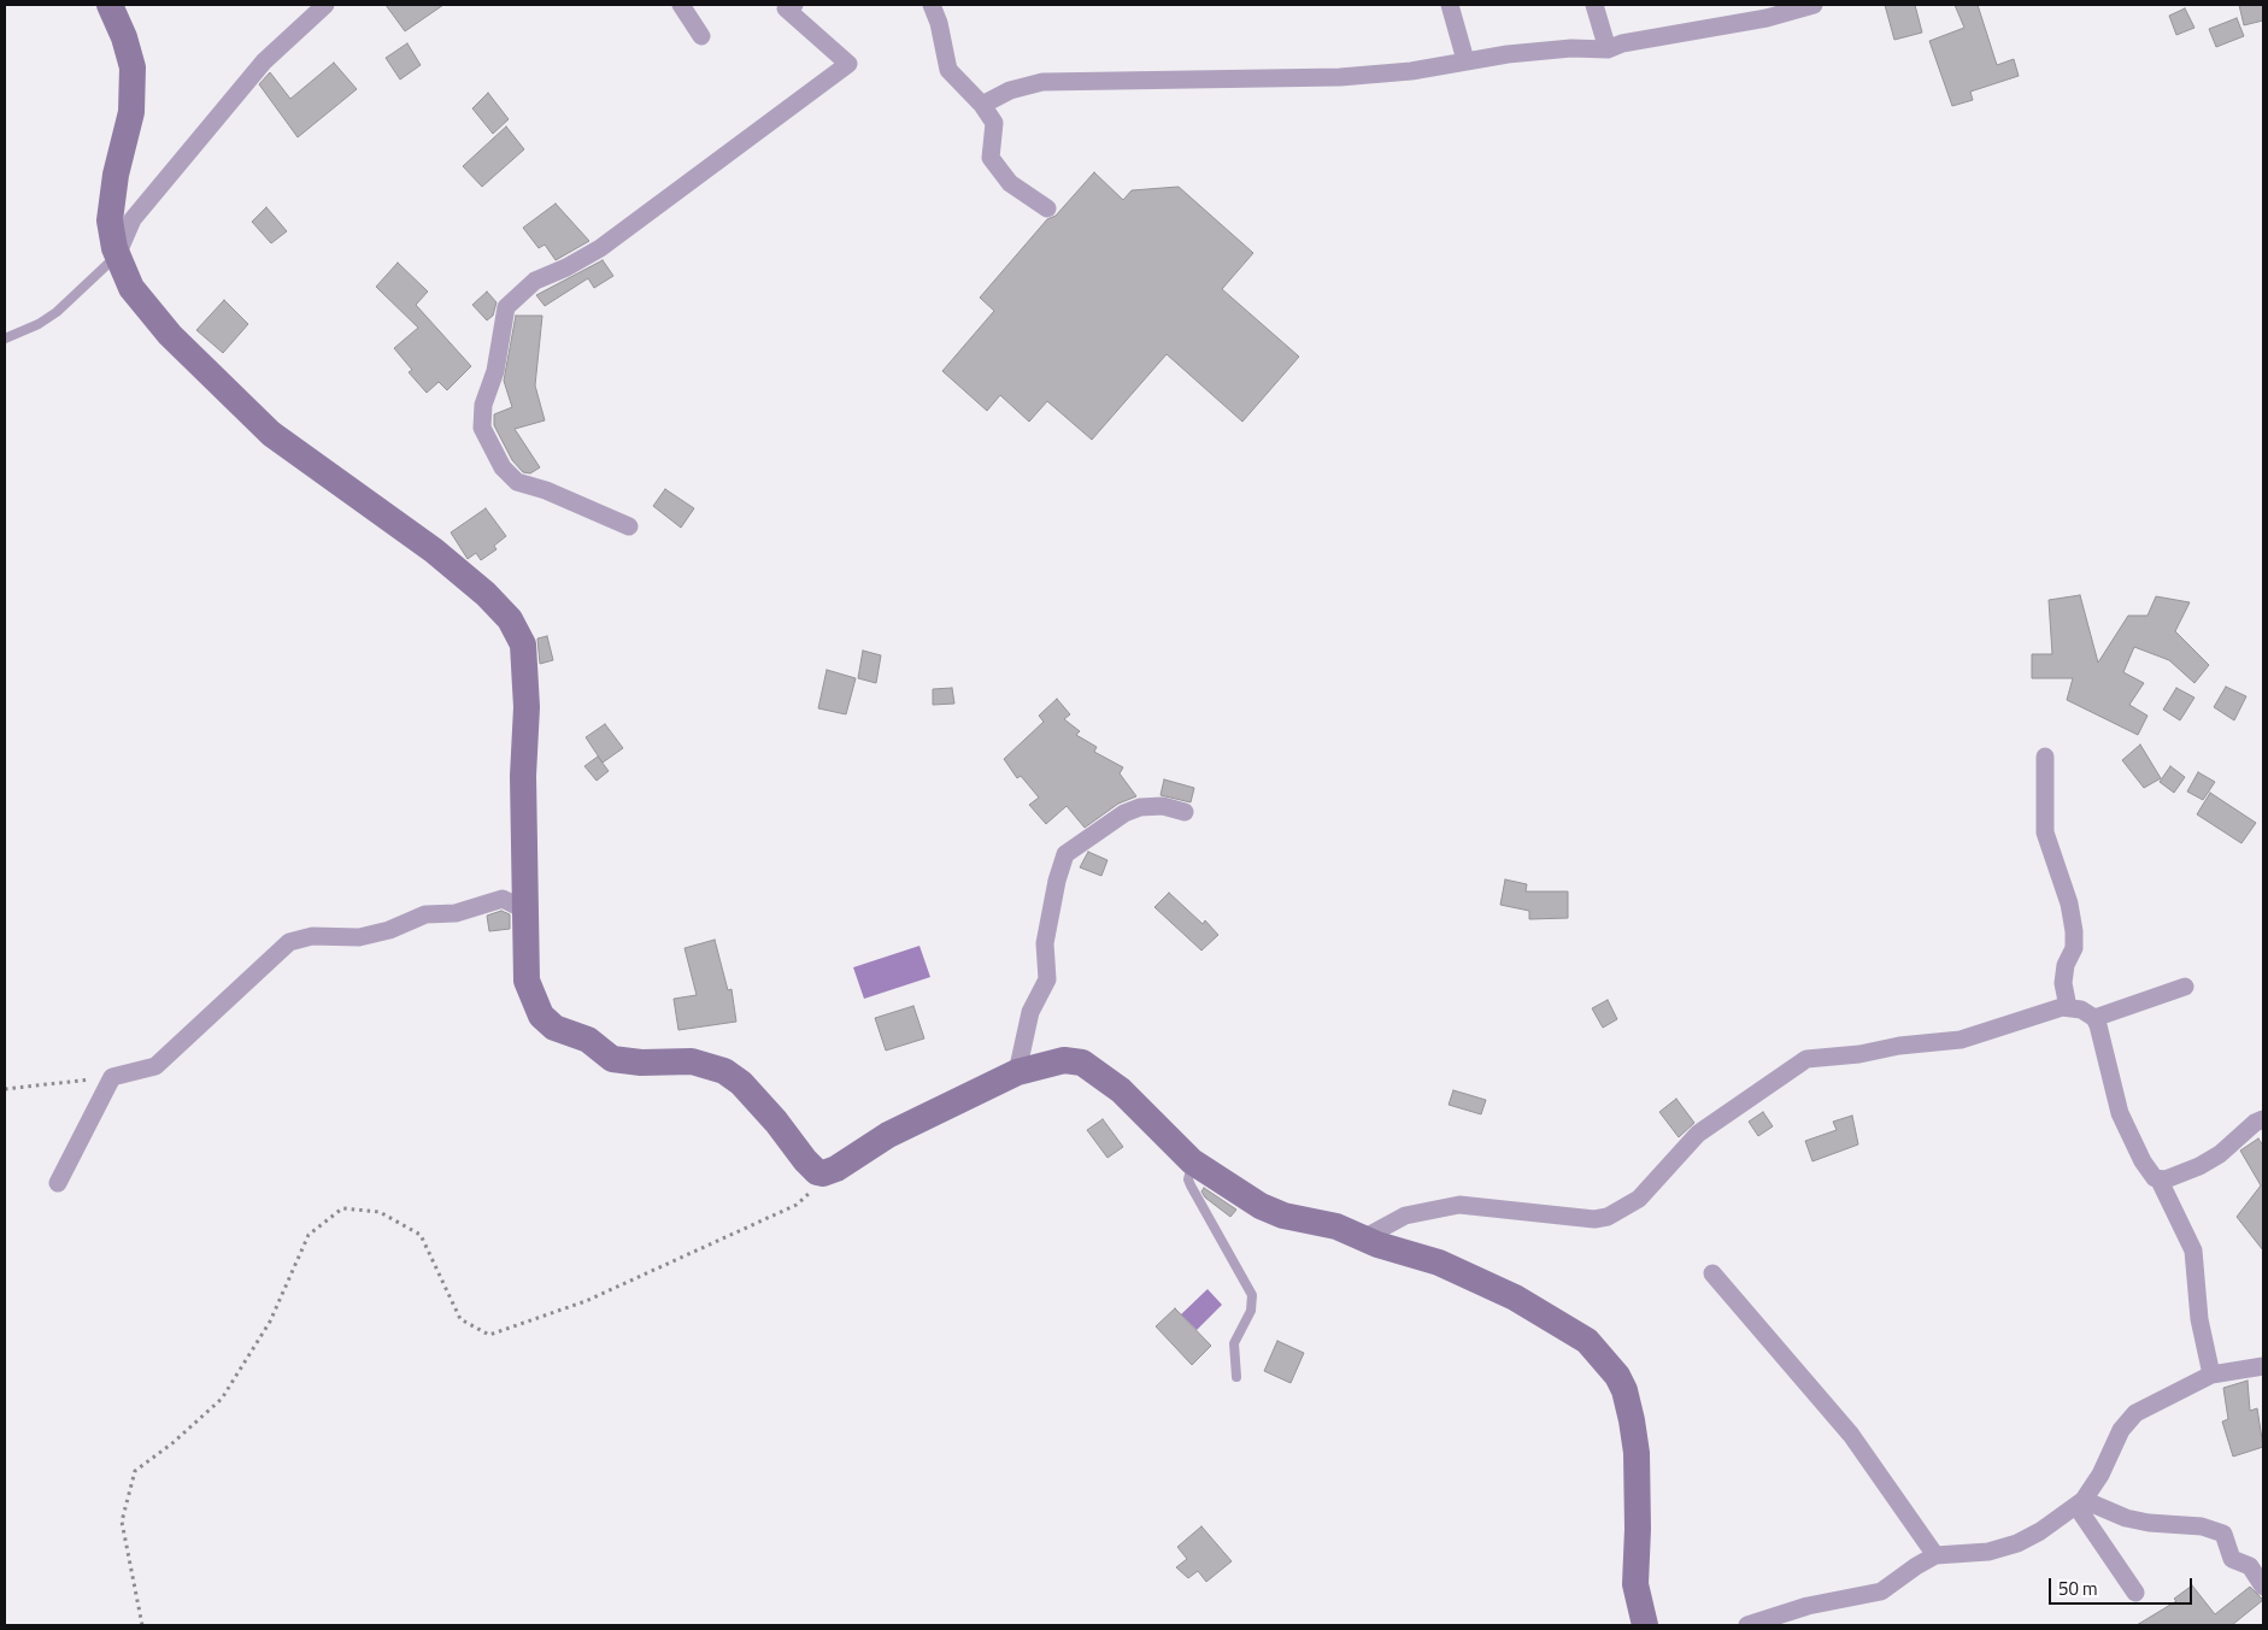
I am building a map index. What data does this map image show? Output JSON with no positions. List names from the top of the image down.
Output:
{
  "scale_bar": "50 m"
}
